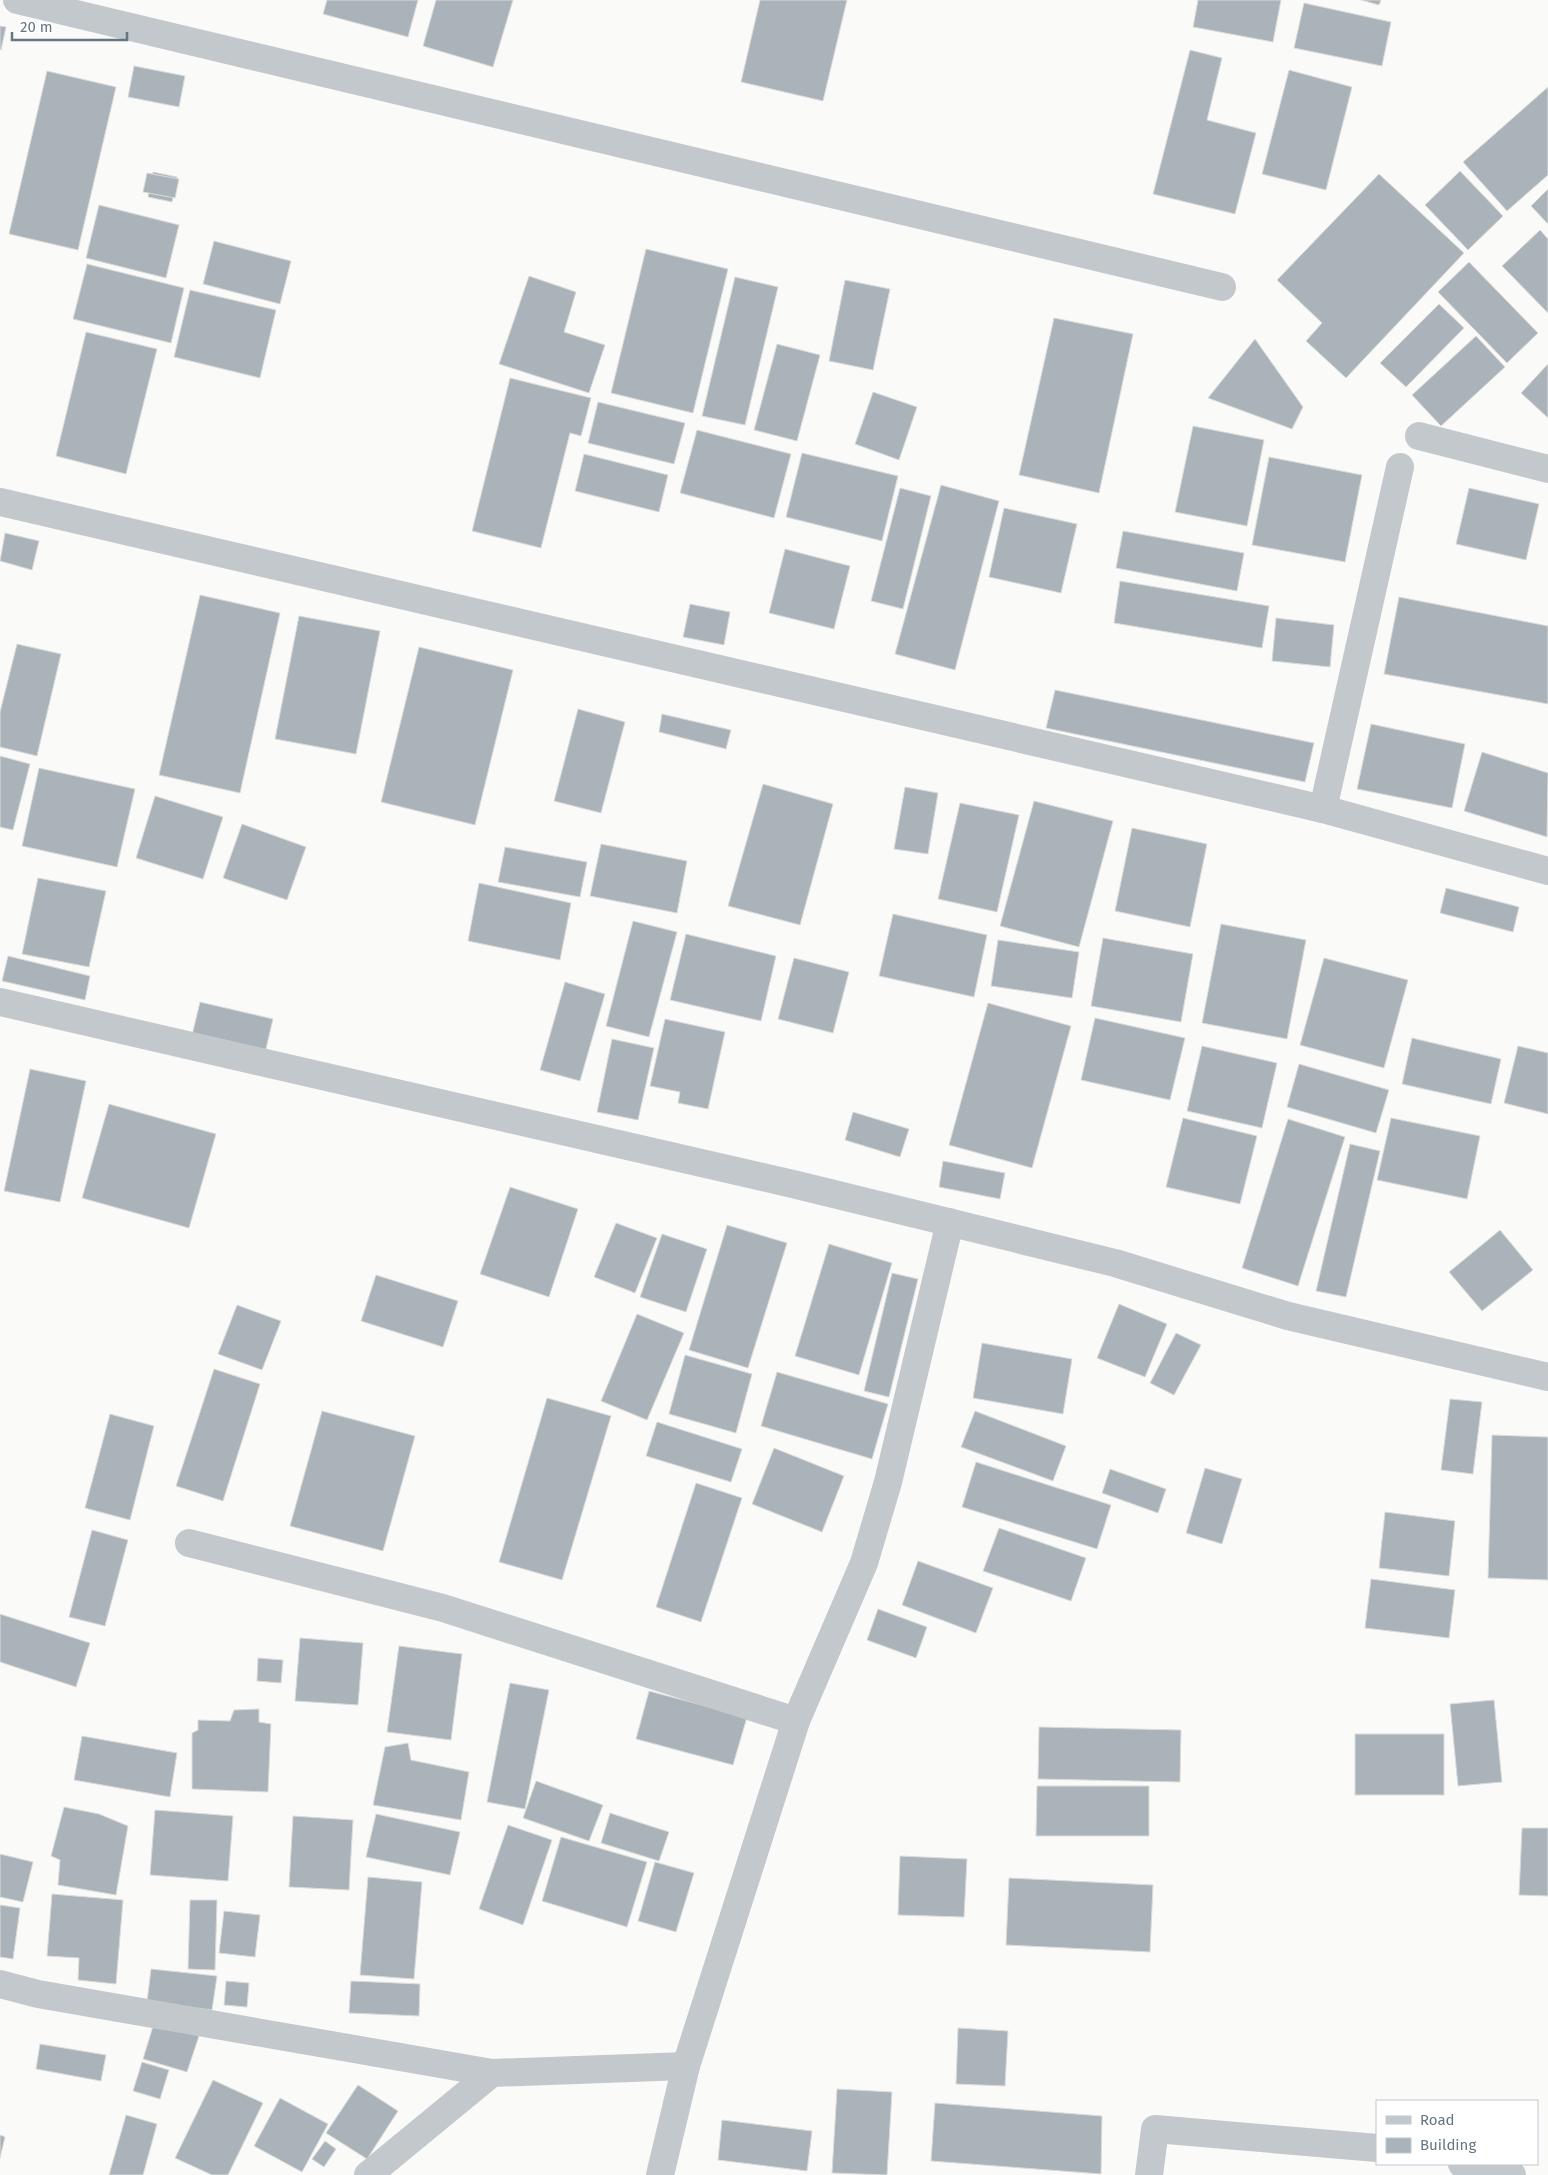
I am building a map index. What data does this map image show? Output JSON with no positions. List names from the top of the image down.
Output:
{
  "legend": ["Road", "Building"],
  "scale_bar": "20 m"
}
